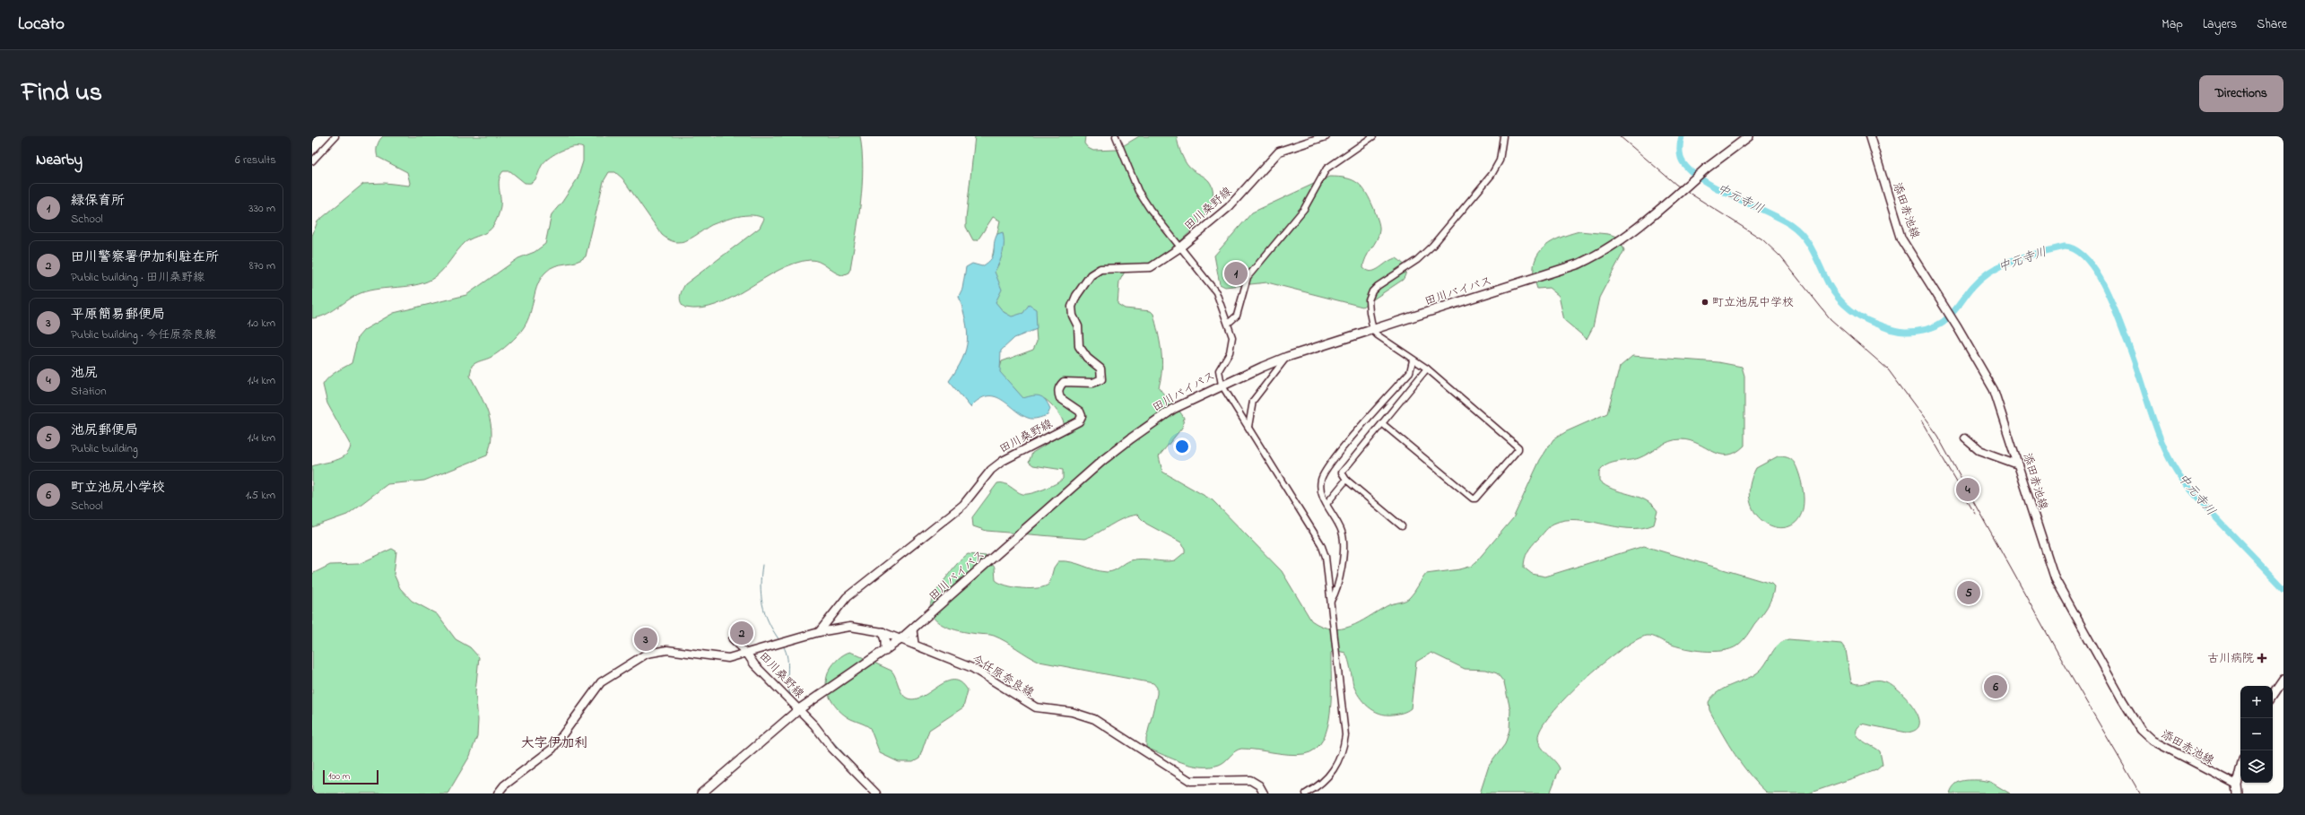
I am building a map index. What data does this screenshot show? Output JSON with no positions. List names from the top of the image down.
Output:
{
  "streets": {
    "highway": ["田川バイパス"],
    "main road": ["田川桑野線", "添田赤池線", "今任原奈良線"]
  },
  "crossings": [
    ["田川桑野線", "田川バイパス"],
    ["田川桑野線", "今任原奈良線"],
    ["田川バイパス", "今任原奈良線"]
  ],
  "districts": ["大字伊加利"],
  "water": ["中元寺川"],
  "places": {
    "other": ["町立池尻中学校"],
    "health": ["古川病院"]
  },
  "scale_bar": "100 m",
  "page": {
    "header": "Locato",
    "nav": ["Map", "Layers", "Share"],
    "title": "Find us",
    "buttons": "Directions",
    "heading": ["Nearby", "6 results"],
    "list": [
      {
        "mark": "1",
        "name": "緑保育所",
        "note": "School",
        "value": "330 m"
      },
      {
        "mark": "2",
        "name": "田川警察署伊加利駐在所",
        "note": "Public building · 田川桑野線",
        "value": "870 m"
      },
      {
        "mark": "3",
        "name": "平原簡易郵便局",
        "note": "Public building · 今任原奈良線",
        "value": "1.0 km"
      },
      {
        "mark": "4",
        "name": "池尻",
        "note": "Station",
        "value": "1.4 km"
      },
      {
        "mark": "5",
        "name": "池尻郵便局",
        "note": "Public building",
        "value": "1.4 km"
      },
      {
        "mark": "6",
        "name": "町立池尻小学校",
        "note": "School",
        "value": "1.5 km"
      }
    ],
    "pins": [
      "1",
      "4",
      "5",
      "2",
      "3",
      "6"
    ],
    "map_buttons": ["+", "−"],
    "scale": "100 m"
  }
}
